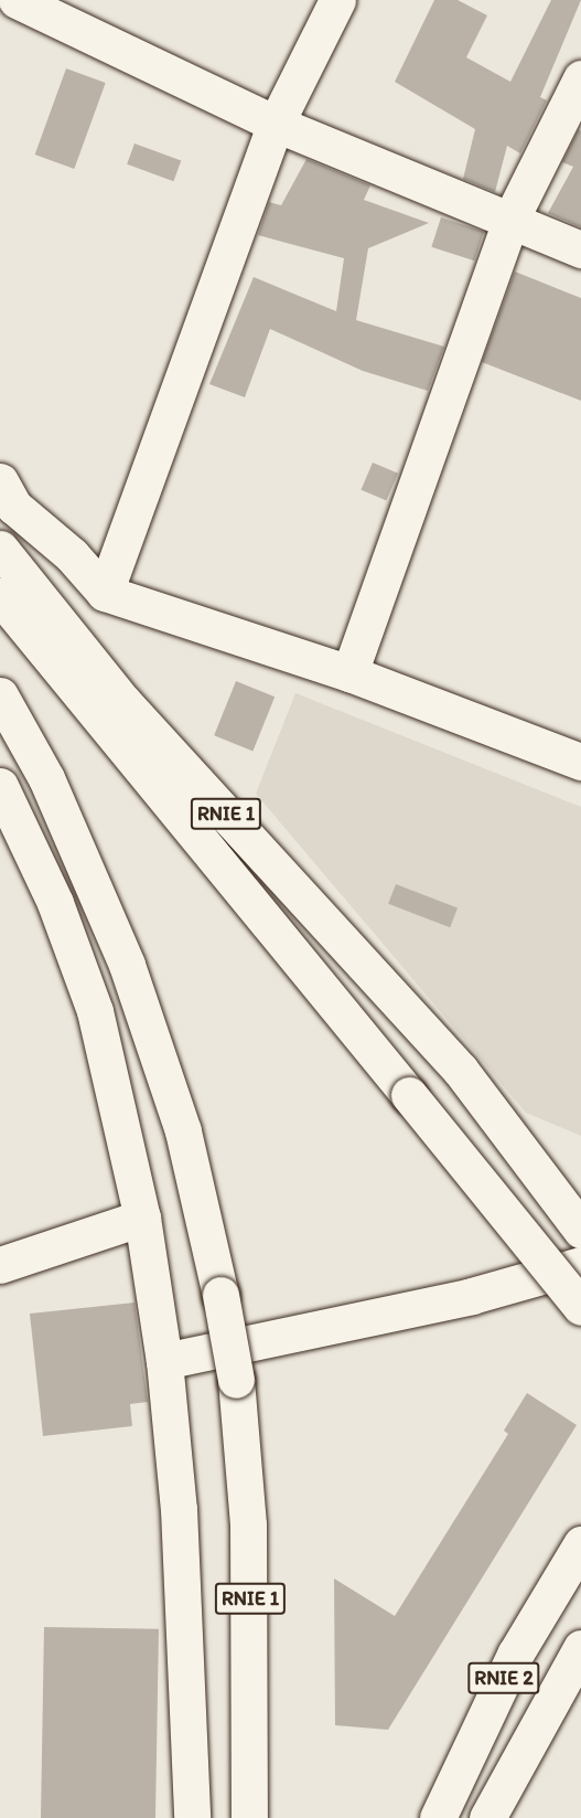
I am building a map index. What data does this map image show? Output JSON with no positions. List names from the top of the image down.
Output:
{
  "streets": {
    "main road": ["RNIE 1", "RNIE 2"]
  }
}
